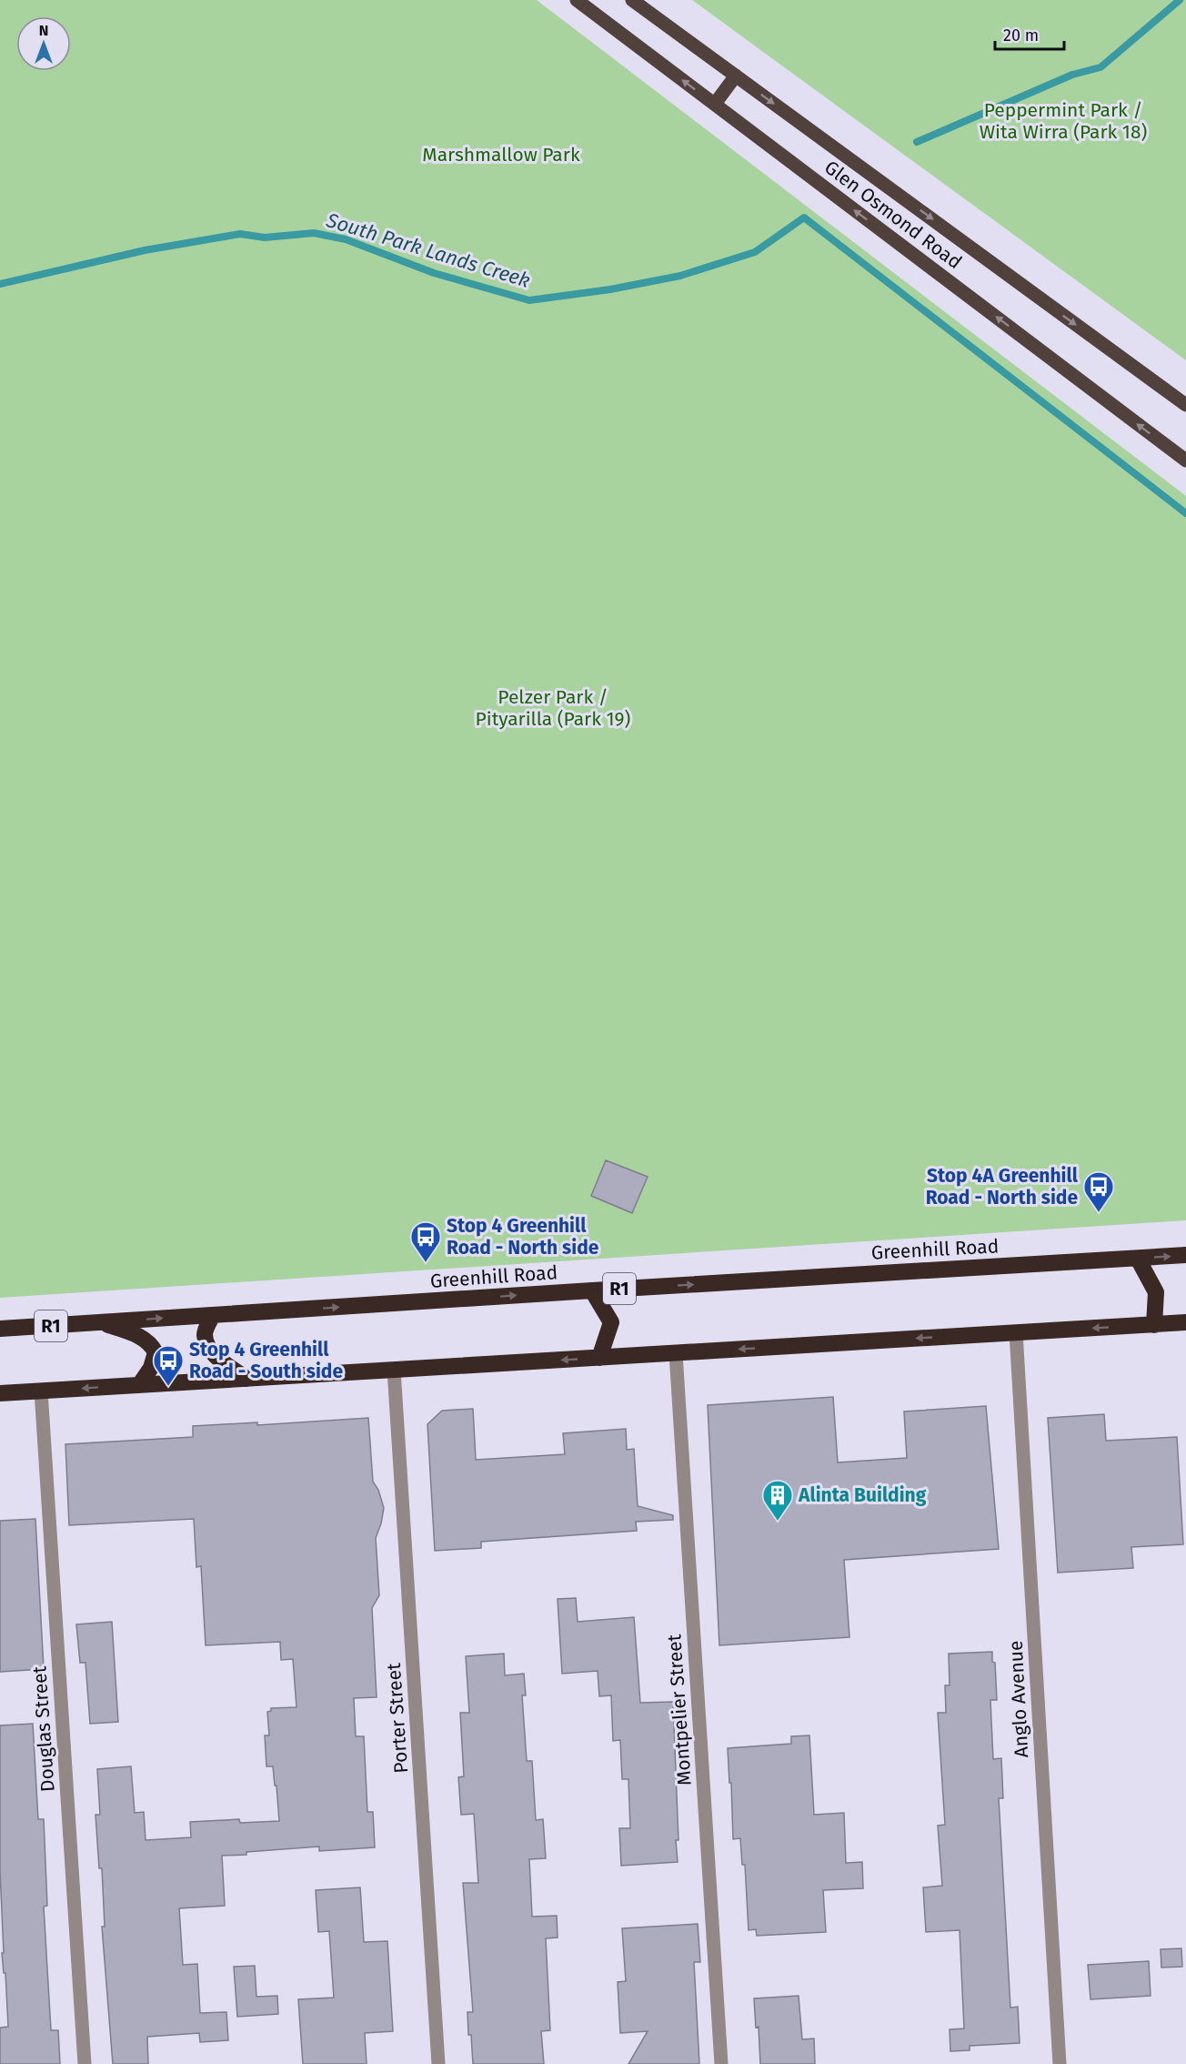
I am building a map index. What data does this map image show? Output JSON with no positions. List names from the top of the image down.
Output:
{
  "streets": {
    "highway": ["Greenhill Road", "R1"],
    "main road": ["Glen Osmond Road"],
    "street": [
      "Anglo Avenue",
      "Montpelier Street",
      "Porter Street",
      "Douglas Street"
    ]
  },
  "water": ["South Park Lands Creek"],
  "parks": ["Peppermint Park / Wita Wirra (Park 18)", "Marshmallow Park", "Pelzer Park / Pityarilla (Park 19)"],
  "places": {
    "bus stop": ["Stop 4A Greenhill Road - North side", "Stop 4 Greenhill Road - North side", "Stop 4 Greenhill Road - South side"],
    "building": ["Alinta Building"]
  },
  "scale_bar": "20 m",
  "north": "top"
}
